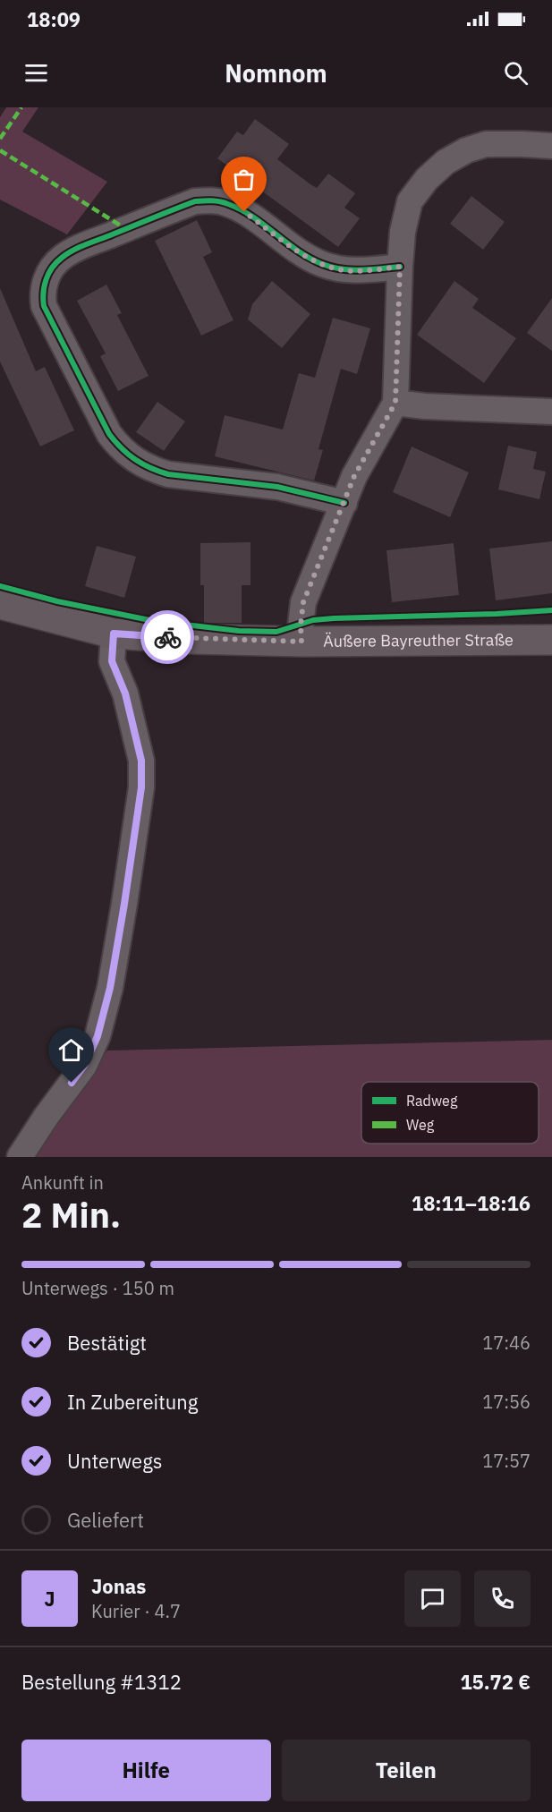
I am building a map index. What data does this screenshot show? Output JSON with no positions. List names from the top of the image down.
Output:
{
  "streets": {
    "street": ["Äußere Bayreuther Straße"]
  },
  "legend": ["Radweg", "Weg"],
  "page": {
    "status": "18:09",
    "header": "Nomnom",
    "heading": ["2 Min.", "Ankunft in", "18:11–18:16"],
    "panel": [
      "Jonas",
      "Kurier · 4.7",
      "Bestellung #1312",
      "15.72 €"
    ],
    "bar": "Unterwegs · 150 m",
    "list": [
      ["Bestätigt", "17:46"],
      ["In Zubereitung", "17:56"],
      ["Unterwegs", "17:57"],
      "Geliefert"
    ],
    "round": "J",
    "buttons": ["Hilfe", "Teilen"]
  }
}
